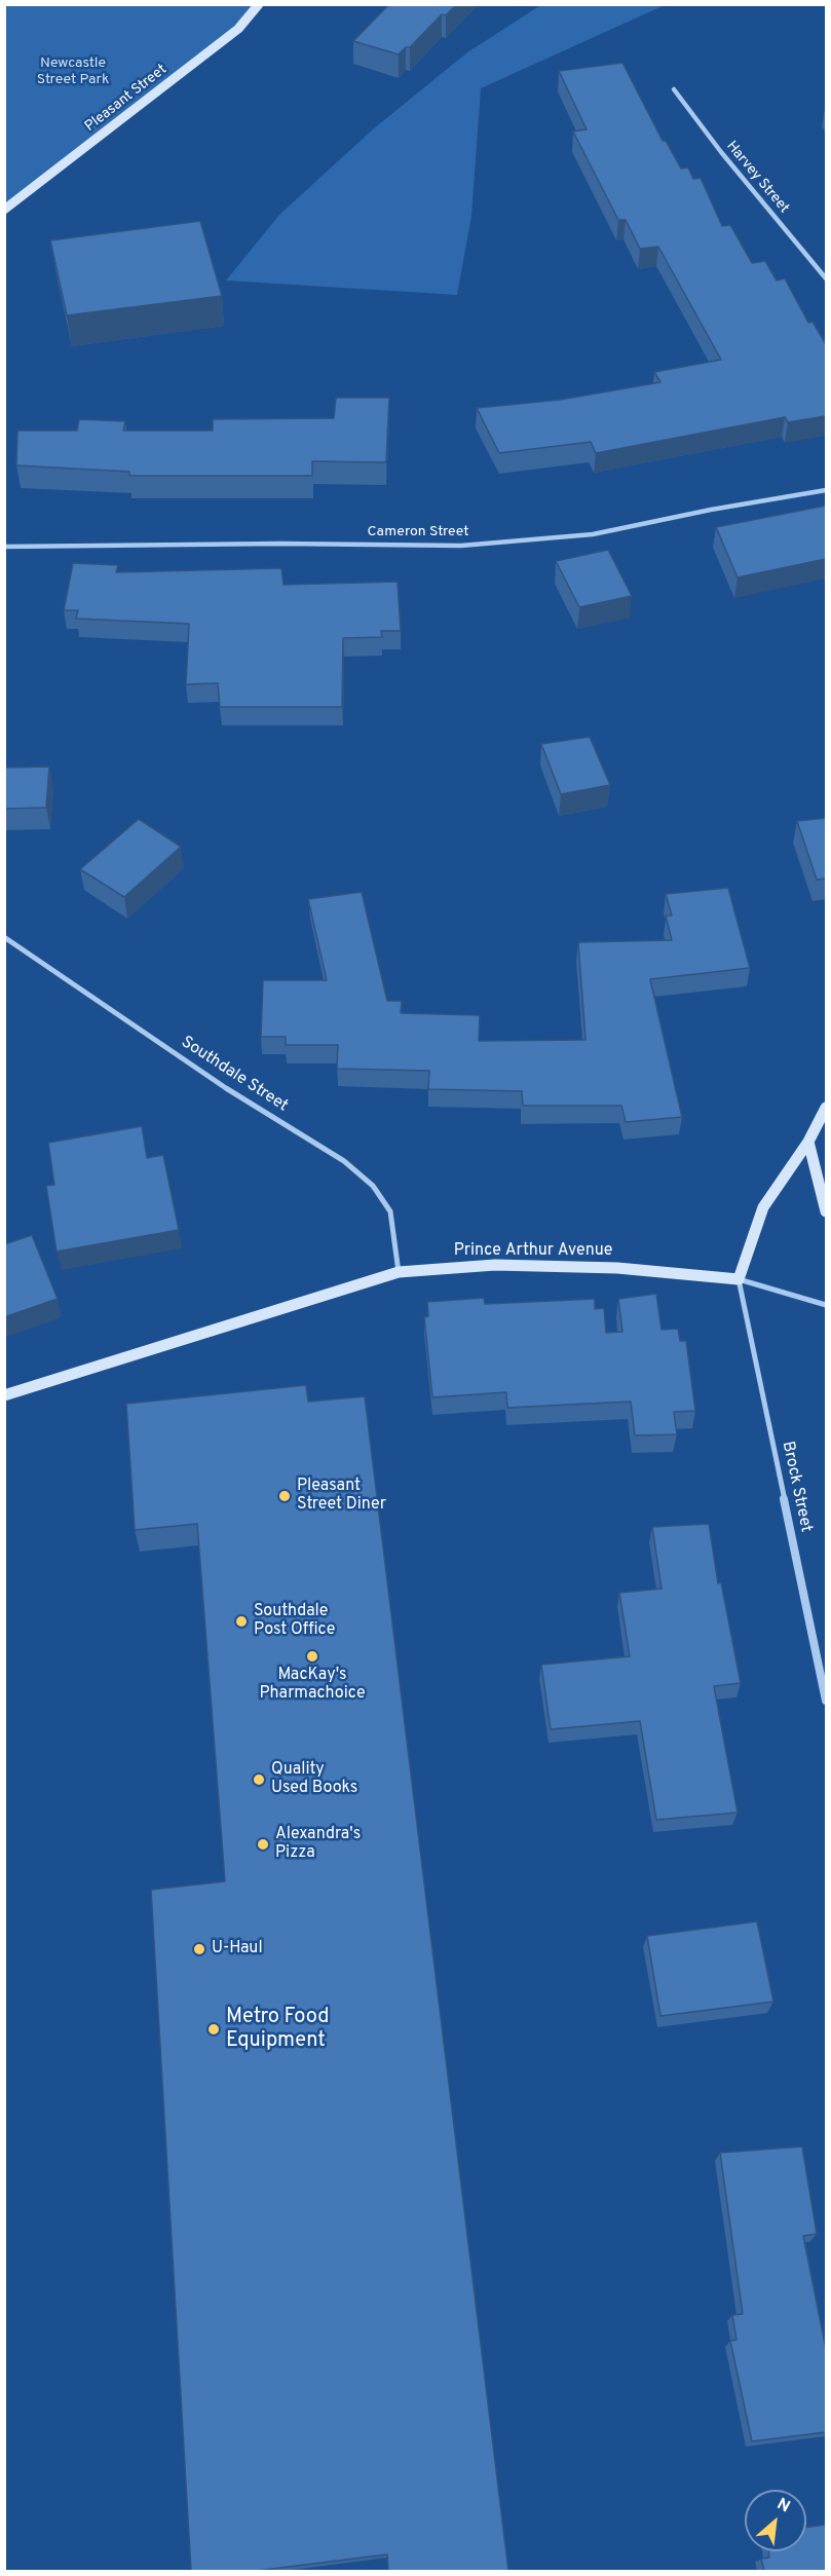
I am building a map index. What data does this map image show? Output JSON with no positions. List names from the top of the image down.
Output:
{
  "streets": {
    "street": [
      "Pleasant Street",
      "Harvey Street",
      "Cameron Street",
      "Southdale Street",
      "Prince Arthur Avenue",
      "Brock Street"
    ]
  },
  "crossings": [
    ["Southdale Street", "Prince Arthur Avenue"],
    ["Prince Arthur Avenue", "Brock Street"]
  ],
  "parks": ["Newcastle Street Park"],
  "places": [
    "Pleasant Street Diner",
    "Southdale Post Office",
    "MacKay's Pharmachoice",
    "Quality Used Books",
    "Alexandra's Pizza",
    "U-Haul",
    "Metro Food Equipment"
  ],
  "north": "top right"
}
